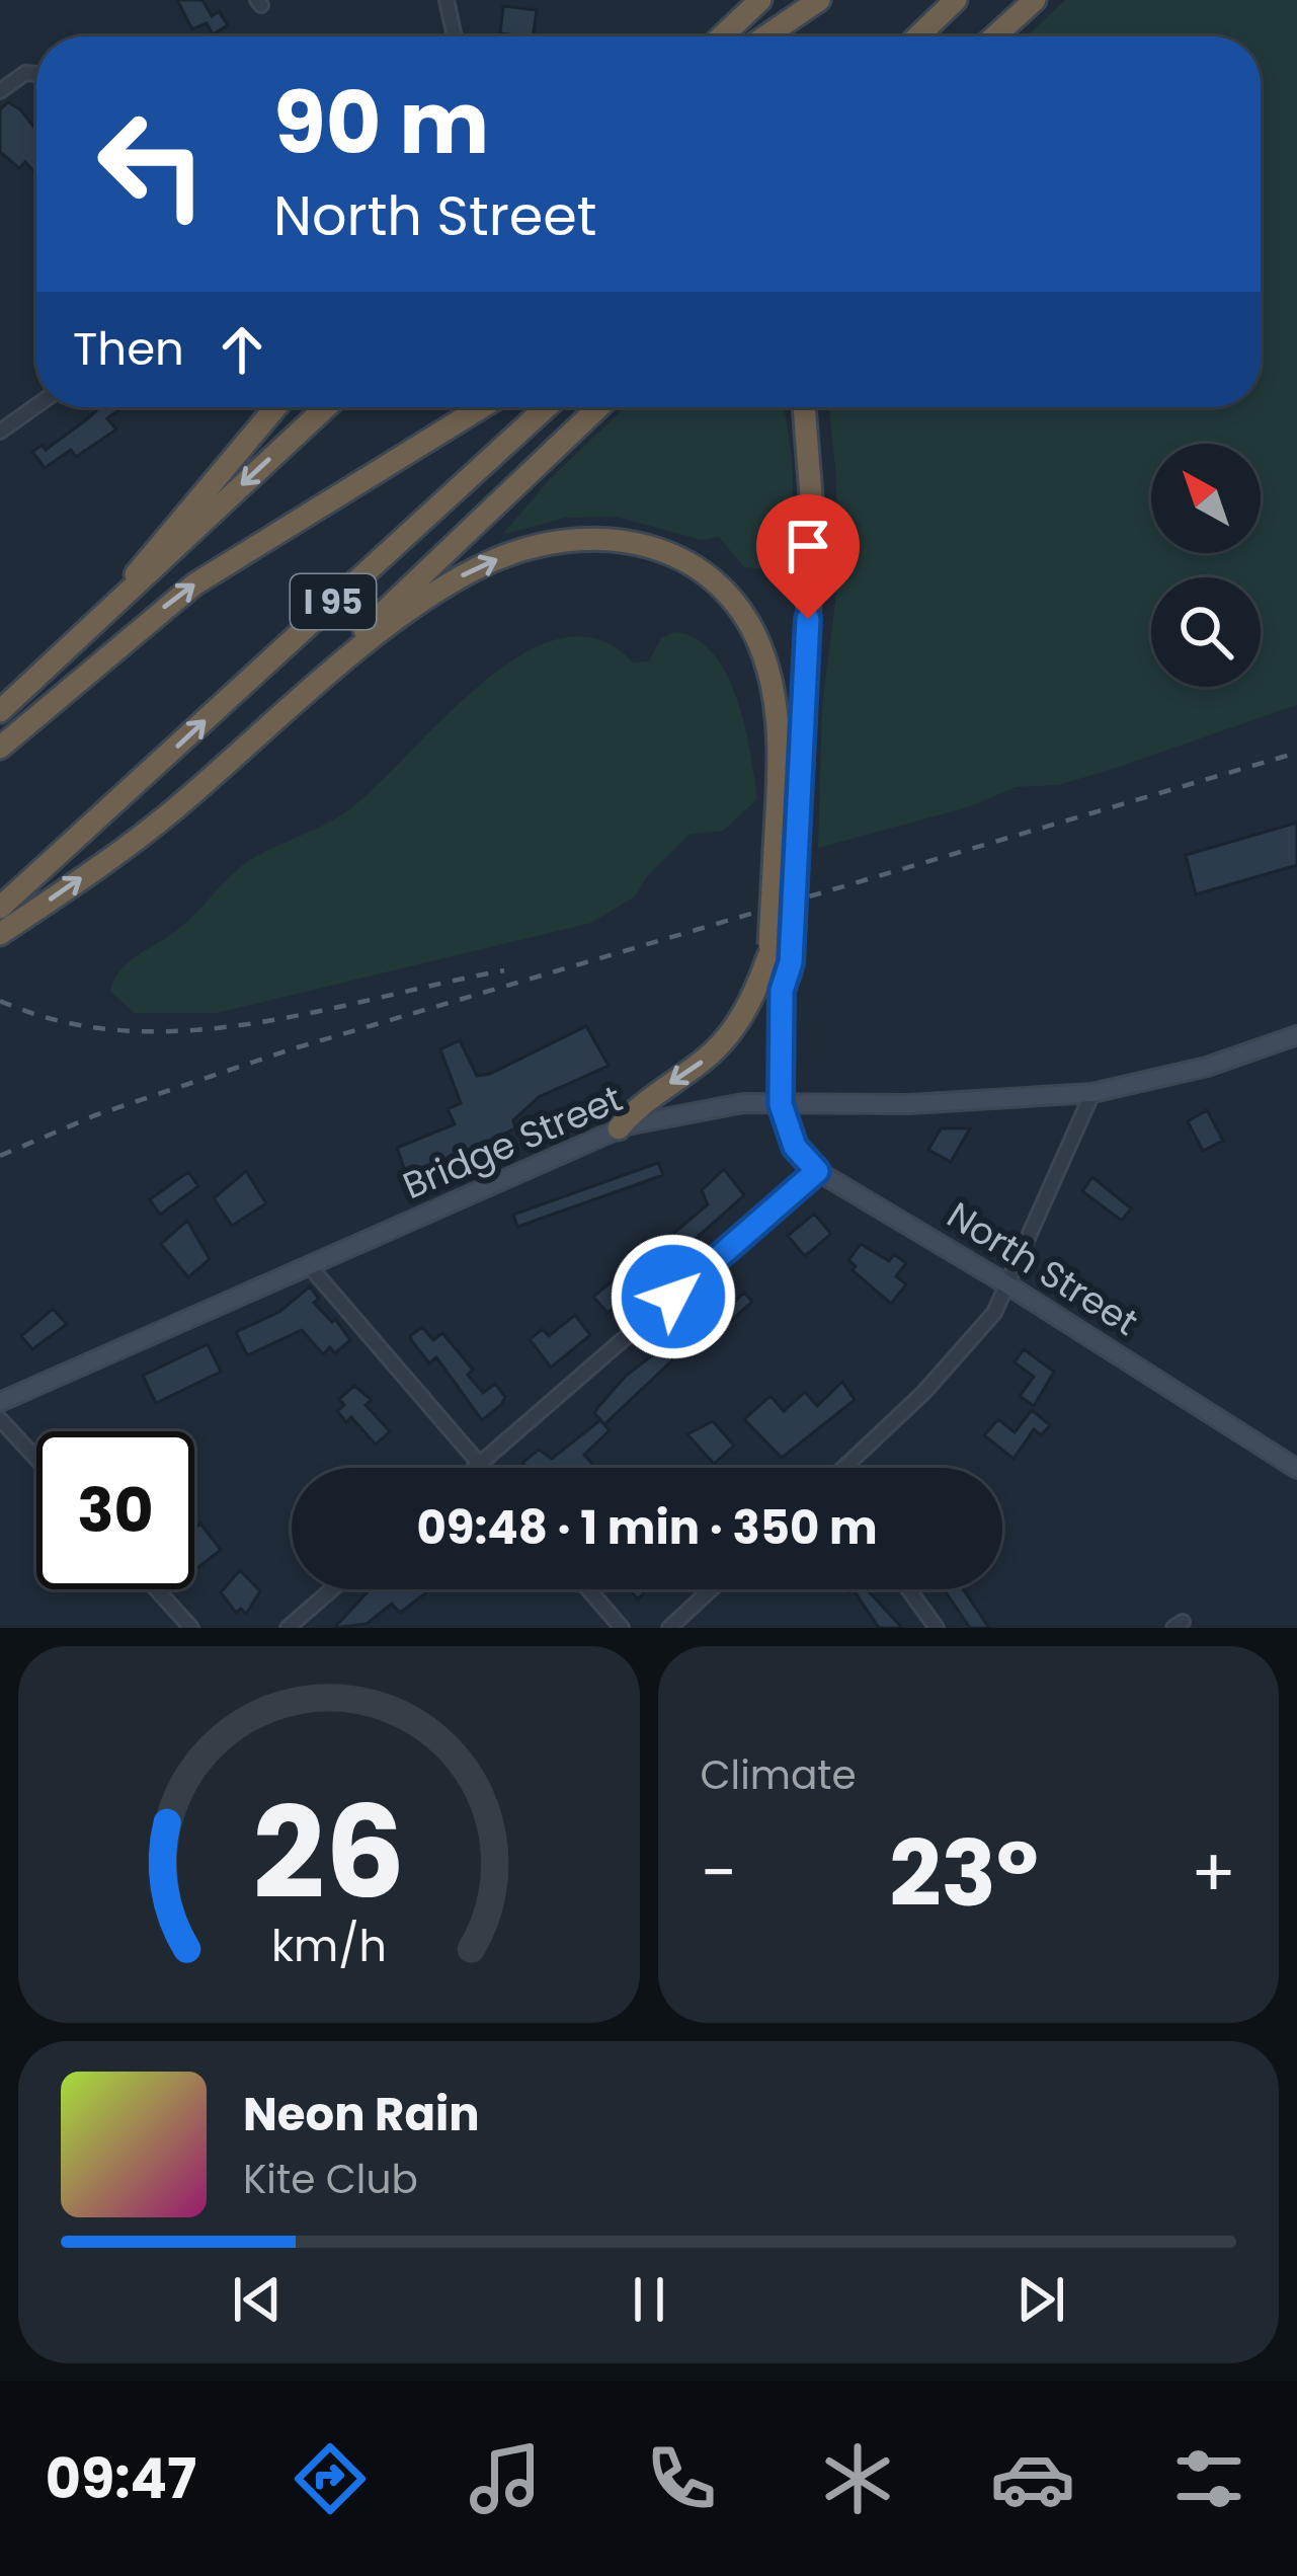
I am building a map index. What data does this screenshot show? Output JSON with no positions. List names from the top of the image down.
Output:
{
  "streets": {
    "highway": ["I 95"],
    "main road": ["Bridge Street", "North Street"]
  },
  "crossings": [
    ["Bridge Street", "North Street"]
  ],
  "north": "top left",
  "page": {
    "turn": ["90 m", "North Street"],
    "then": "Then",
    "limit": "30",
    "trip": "09:48 · 1 min · 350 m",
    "tile": "Climate",
    "heat": ["−", "23°", "+"],
    "song": ["Neon Rain", "Kite Club"],
    "tabs": "09:47",
    "gauge": ["26", "km/h"]
  }
}
